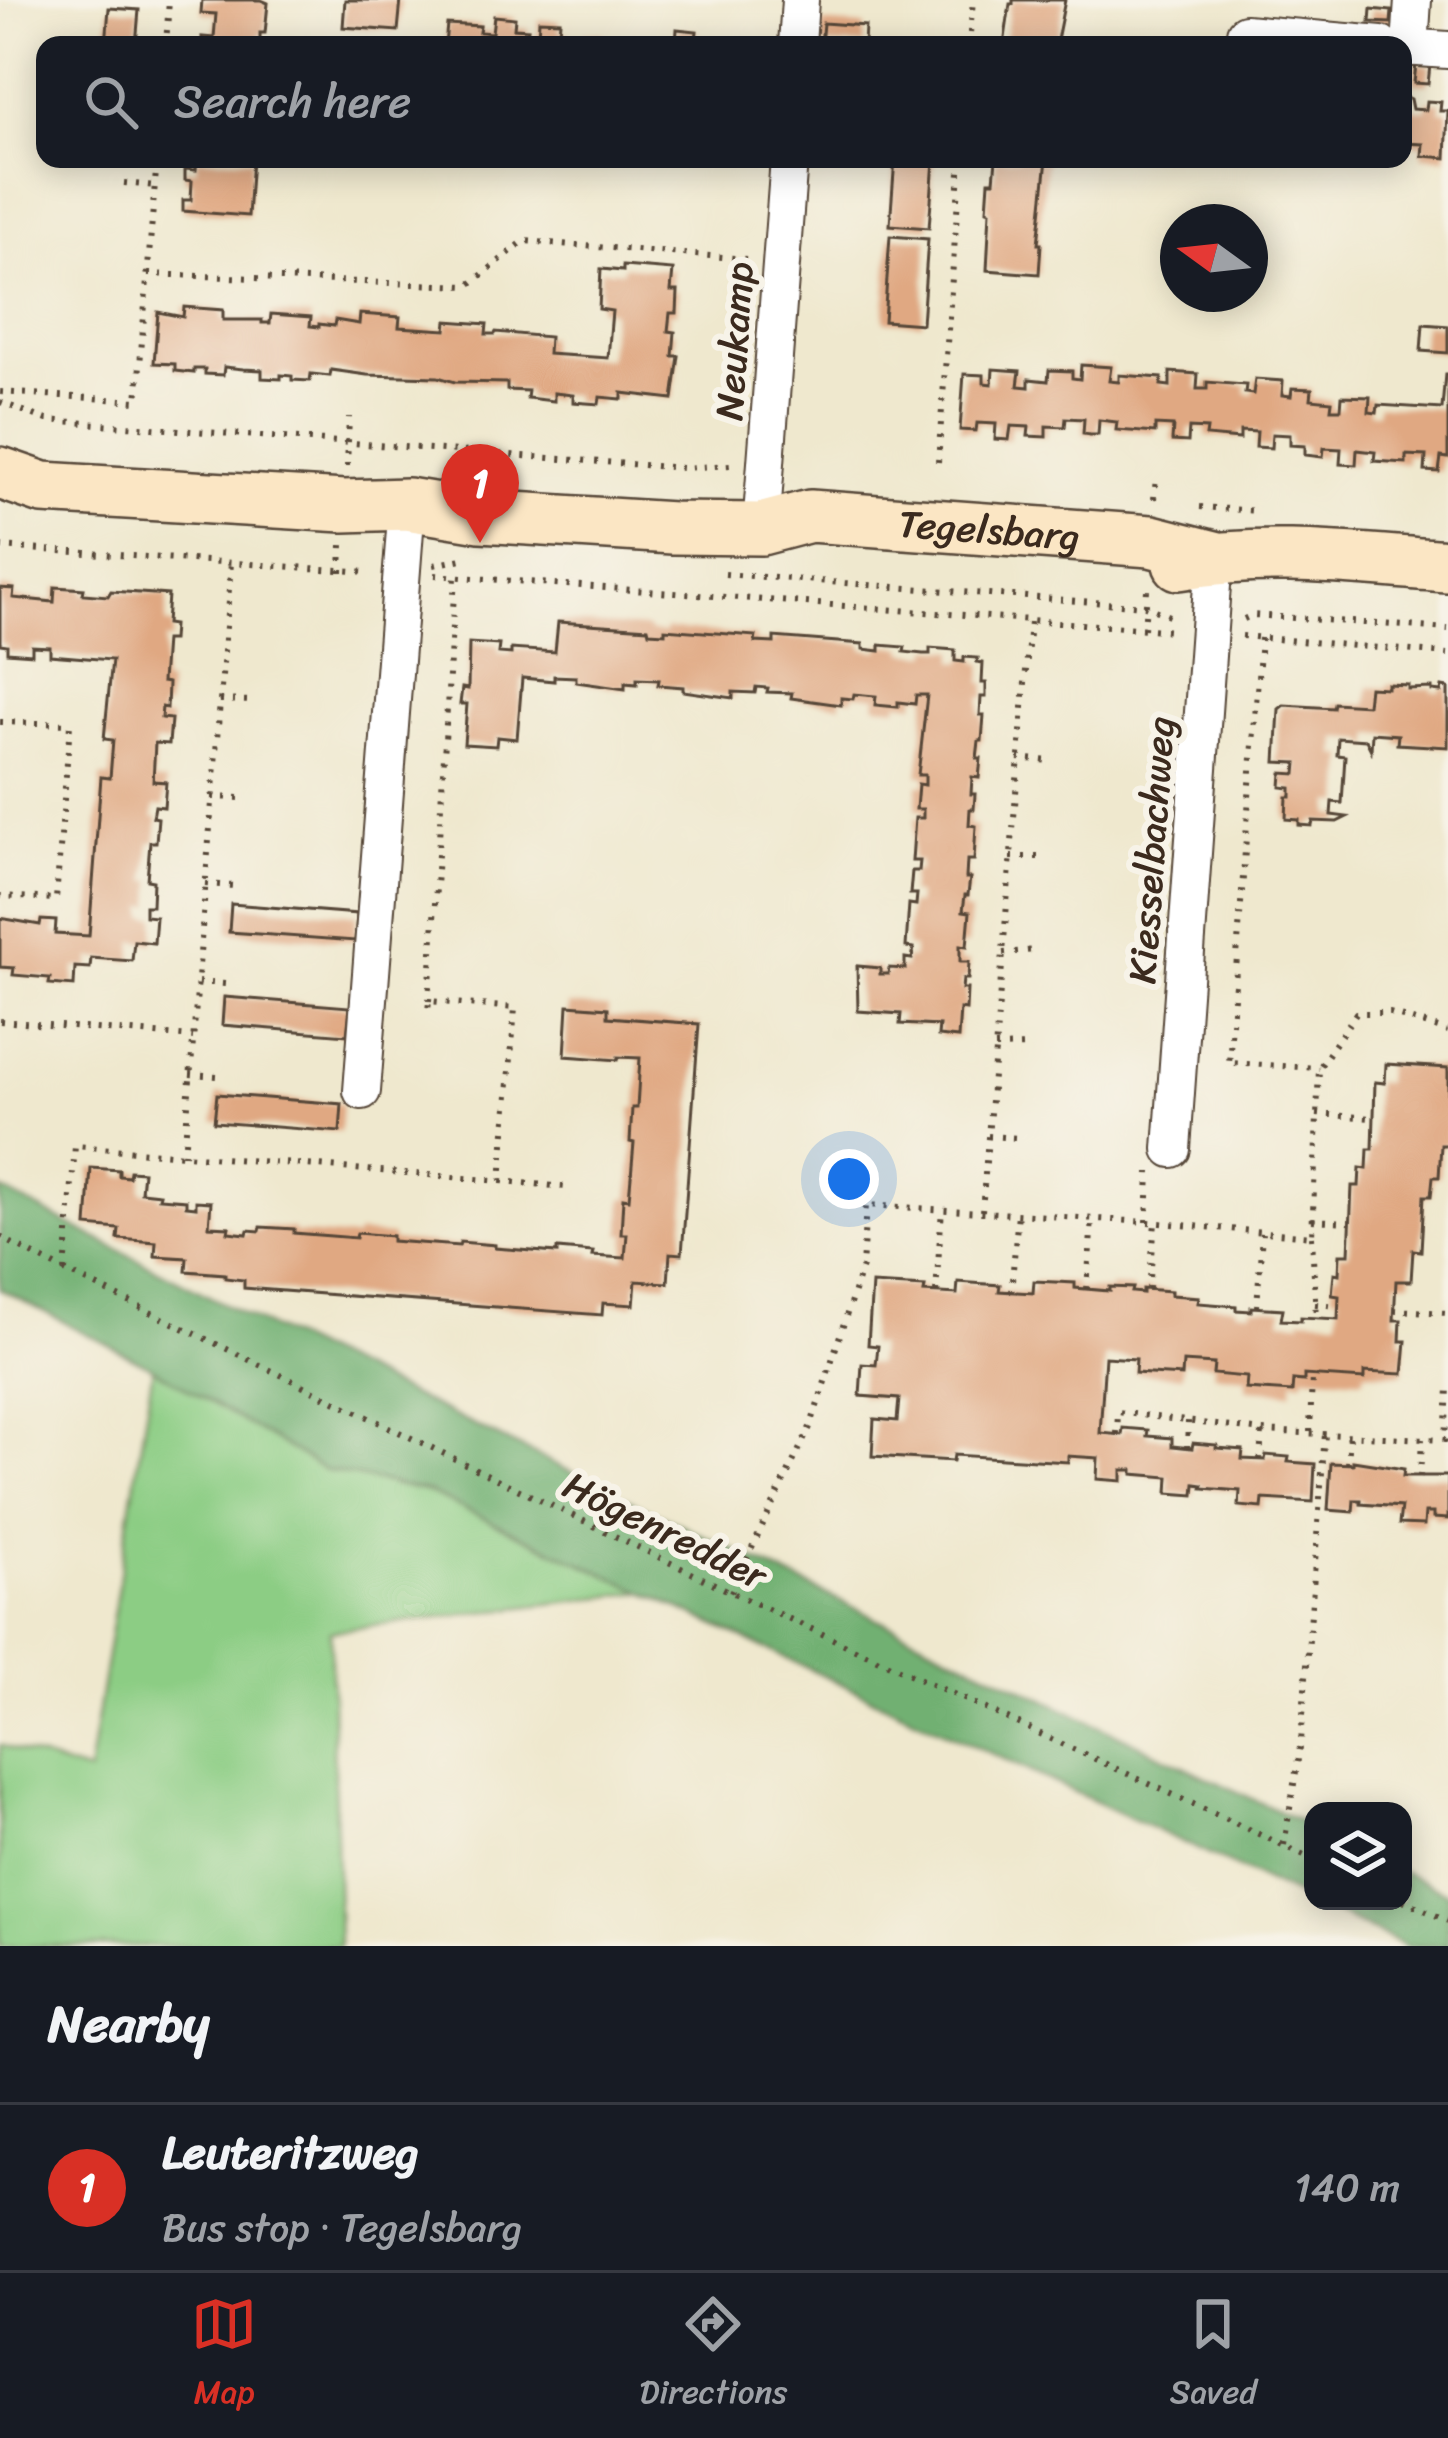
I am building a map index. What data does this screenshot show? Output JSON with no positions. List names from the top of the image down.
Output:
{
  "streets": {
    "street": ["Neukamp", "Tegelsbarg", "Kiesselbachweg"],
    "path": ["Högenredder"]
  },
  "crossings": [
    ["Neukamp", "Tegelsbarg"],
    ["Tegelsbarg", "Kiesselbachweg"]
  ],
  "north": "left",
  "page": {
    "search": "Search here",
    "pins": "1",
    "heading": "Nearby",
    "list": [
      {
        "mark": "1",
        "name": "Leuteritzweg",
        "note": "Bus stop · Tegelsbarg",
        "value": "140 m"
      }
    ],
    "nav": ["Map", "Directions", "Saved"]
  }
}
